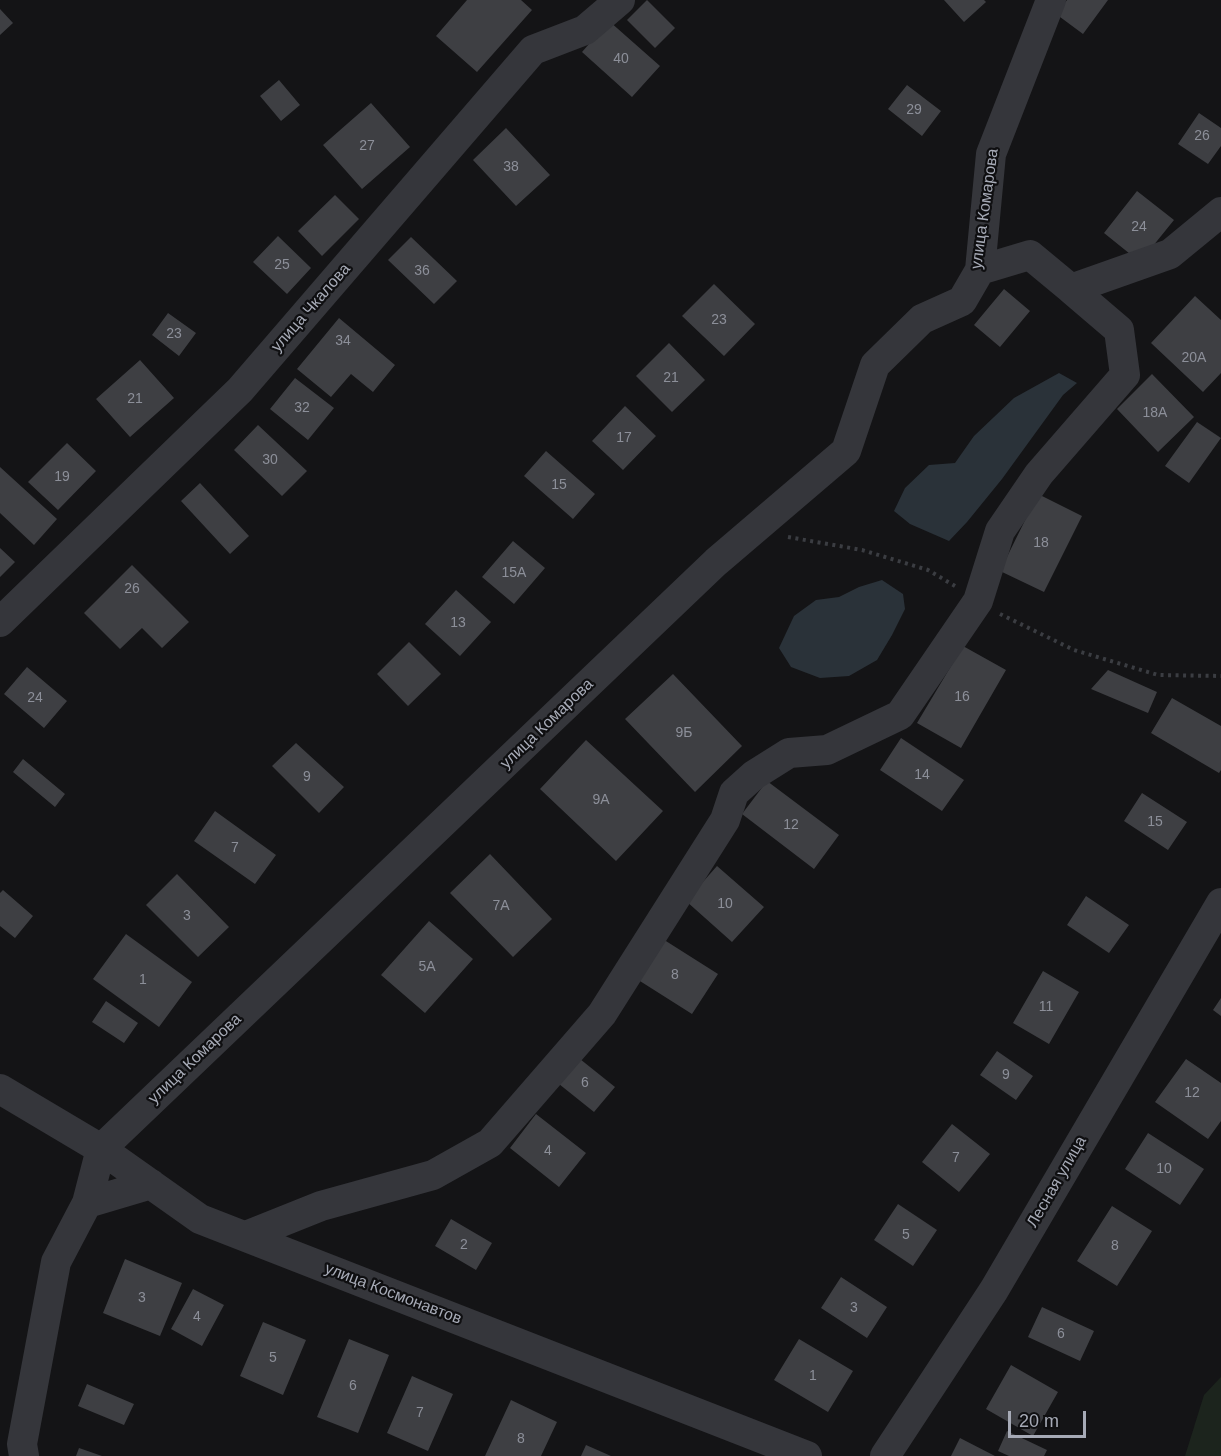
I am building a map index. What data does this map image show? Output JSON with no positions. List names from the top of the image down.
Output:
{
  "streets": {
    "street": [
      "улица Комарова",
      "улица Чкалова",
      "Лесная улица",
      "улица Космонавтов"
    ]
  },
  "crossings": [
    ["улица Комарова", "улица Космонавтов"]
  ],
  "house_numbers": [
    "40",
    "29",
    "26",
    "27",
    "38",
    "24",
    "25",
    "36",
    "23",
    "23",
    "34",
    "20А",
    "21",
    "21",
    "32",
    "18А",
    "17",
    "30",
    "19",
    "15",
    "18",
    "15А",
    "26",
    "13",
    "16",
    "24",
    "9Б",
    "14",
    "9",
    "9А",
    "15",
    "12",
    "7",
    "10",
    "7А",
    "3",
    "5А",
    "8",
    "1",
    "11",
    "9",
    "6",
    "12",
    "4",
    "7",
    "10",
    "5",
    "2",
    "8",
    "3",
    "3",
    "4",
    "6",
    "5",
    "1",
    "6",
    "7",
    "8"
  ],
  "scale_bar": "20 m"
}
